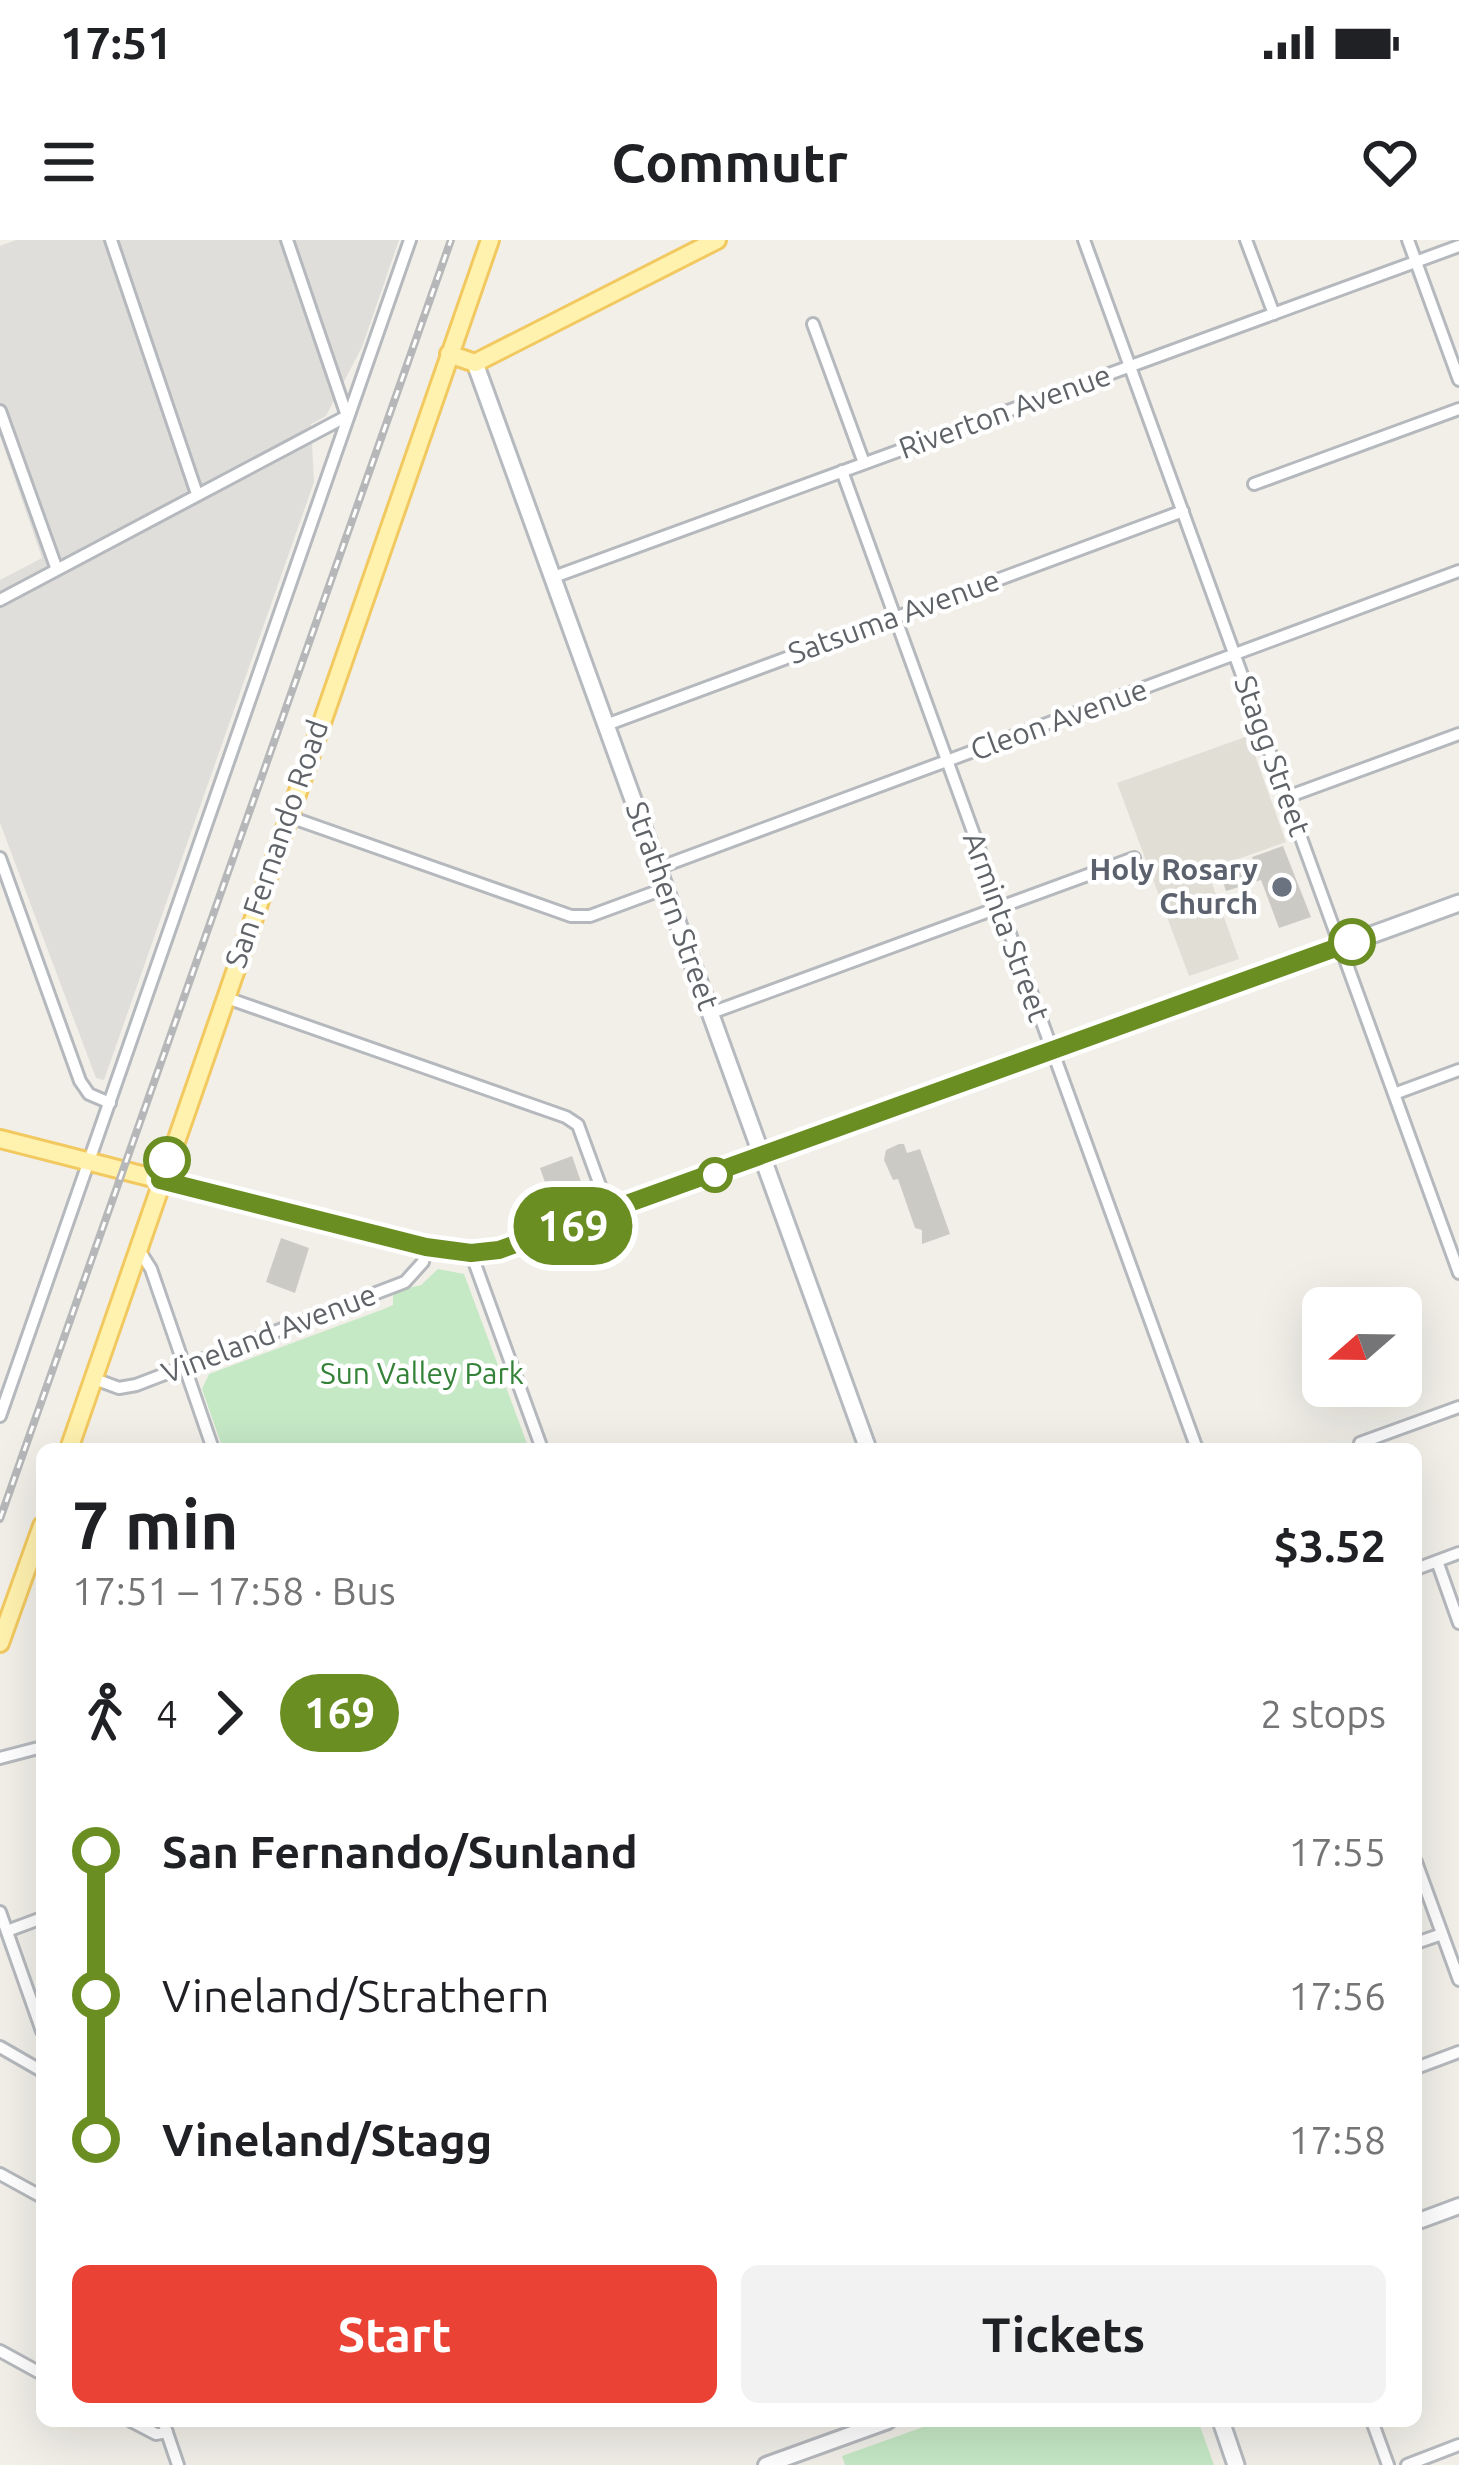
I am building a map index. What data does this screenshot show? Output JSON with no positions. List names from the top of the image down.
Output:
{
  "streets": {
    "main road": ["San Fernando Road", "Strathern Street"],
    "street": [
      "Riverton Avenue",
      "Satsuma Avenue",
      "Cleon Avenue",
      "Stagg Street",
      "Arminta Street",
      "Vineland Avenue"
    ]
  },
  "crossings": [
    ["Riverton Avenue", "Stagg Street"],
    ["Riverton Avenue", "Strathern Street"],
    ["Riverton Avenue", "Arminta Street"],
    ["Satsuma Avenue", "Stagg Street"],
    ["Satsuma Avenue", "Strathern Street"],
    ["Satsuma Avenue", "Arminta Street"],
    ["Cleon Avenue", "Stagg Street"],
    ["Cleon Avenue", "Strathern Street"],
    ["Cleon Avenue", "Arminta Street"],
    ["San Fernando Road", "Vineland Avenue"]
  ],
  "parks": ["Sun Valley Park"],
  "places": ["Holy Rosary Church"],
  "lines": ["bus line 169"],
  "north": "left",
  "page": {
    "status": "17:51",
    "header": "Commutr",
    "on_map": "169",
    "heading": ["7 min", "17:51 – 17:58 · Bus", "$3.52"],
    "legs": ["4", "169", "2 stops"],
    "list": [
      {
        "name": "San Fernando/Sunland",
        "value": "17:55"
      },
      {
        "name": "Vineland/Strathern",
        "value": "17:56"
      },
      {
        "name": "Vineland/Stagg",
        "value": "17:58"
      }
    ],
    "buttons": ["Start", "Tickets"]
  }
}
